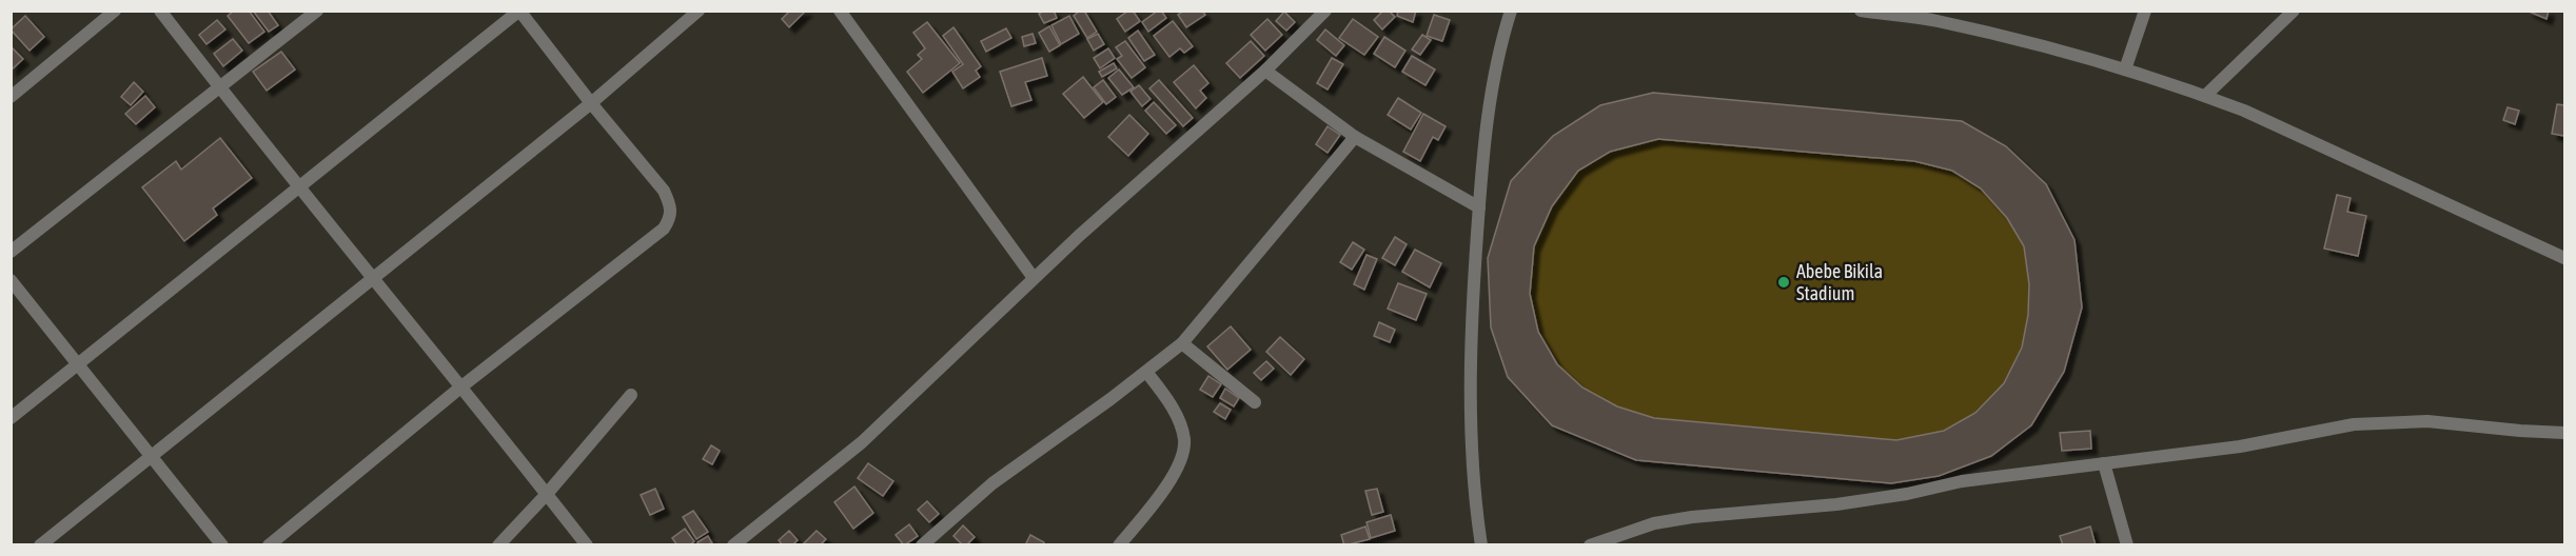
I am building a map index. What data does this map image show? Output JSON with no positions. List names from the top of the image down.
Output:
{
  "places": ["Abebe Bikila Stadium"]
}
